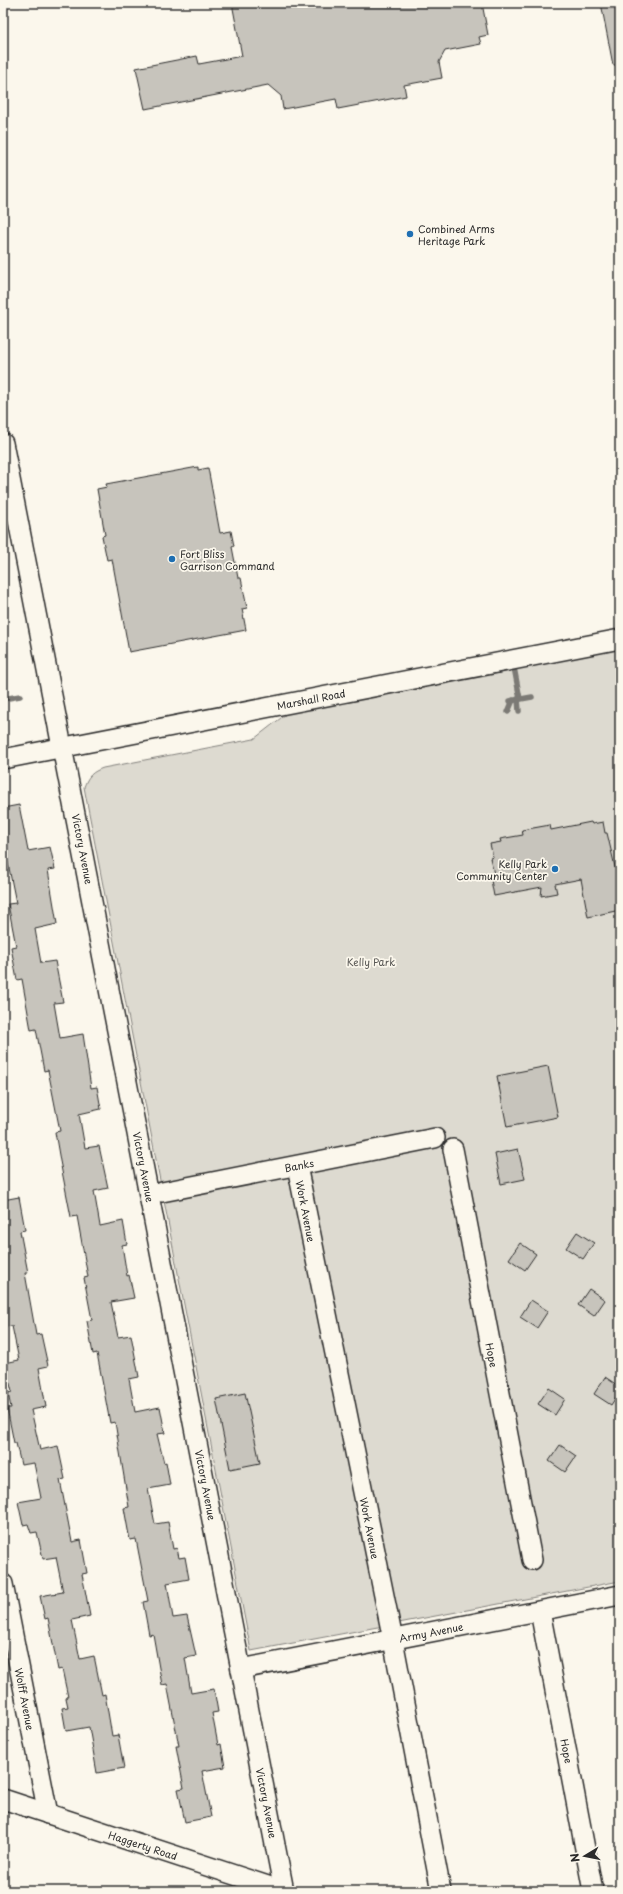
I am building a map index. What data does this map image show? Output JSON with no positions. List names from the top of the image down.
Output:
{
  "streets": {
    "street": [
      "Marshall Road",
      "Victory Avenue",
      "Banks",
      "Work Avenue",
      "Hope",
      "Army Avenue",
      "Wolff Avenue",
      "Haggerty Road"
    ]
  },
  "crossings": [
    ["Marshall Road", "Victory Avenue"],
    ["Victory Avenue", "Army Avenue"],
    ["Victory Avenue", "Haggerty Road"],
    ["Banks", "Work Avenue"],
    ["Work Avenue", "Army Avenue"],
    ["Hope", "Army Avenue"],
    ["Wolff Avenue", "Haggerty Road"]
  ],
  "parks": ["Kelly Park"],
  "places": ["Combined Arms Heritage Park", "Fort Bliss Garrison Command", "Kelly Park Community Center"],
  "north": "left"
}
